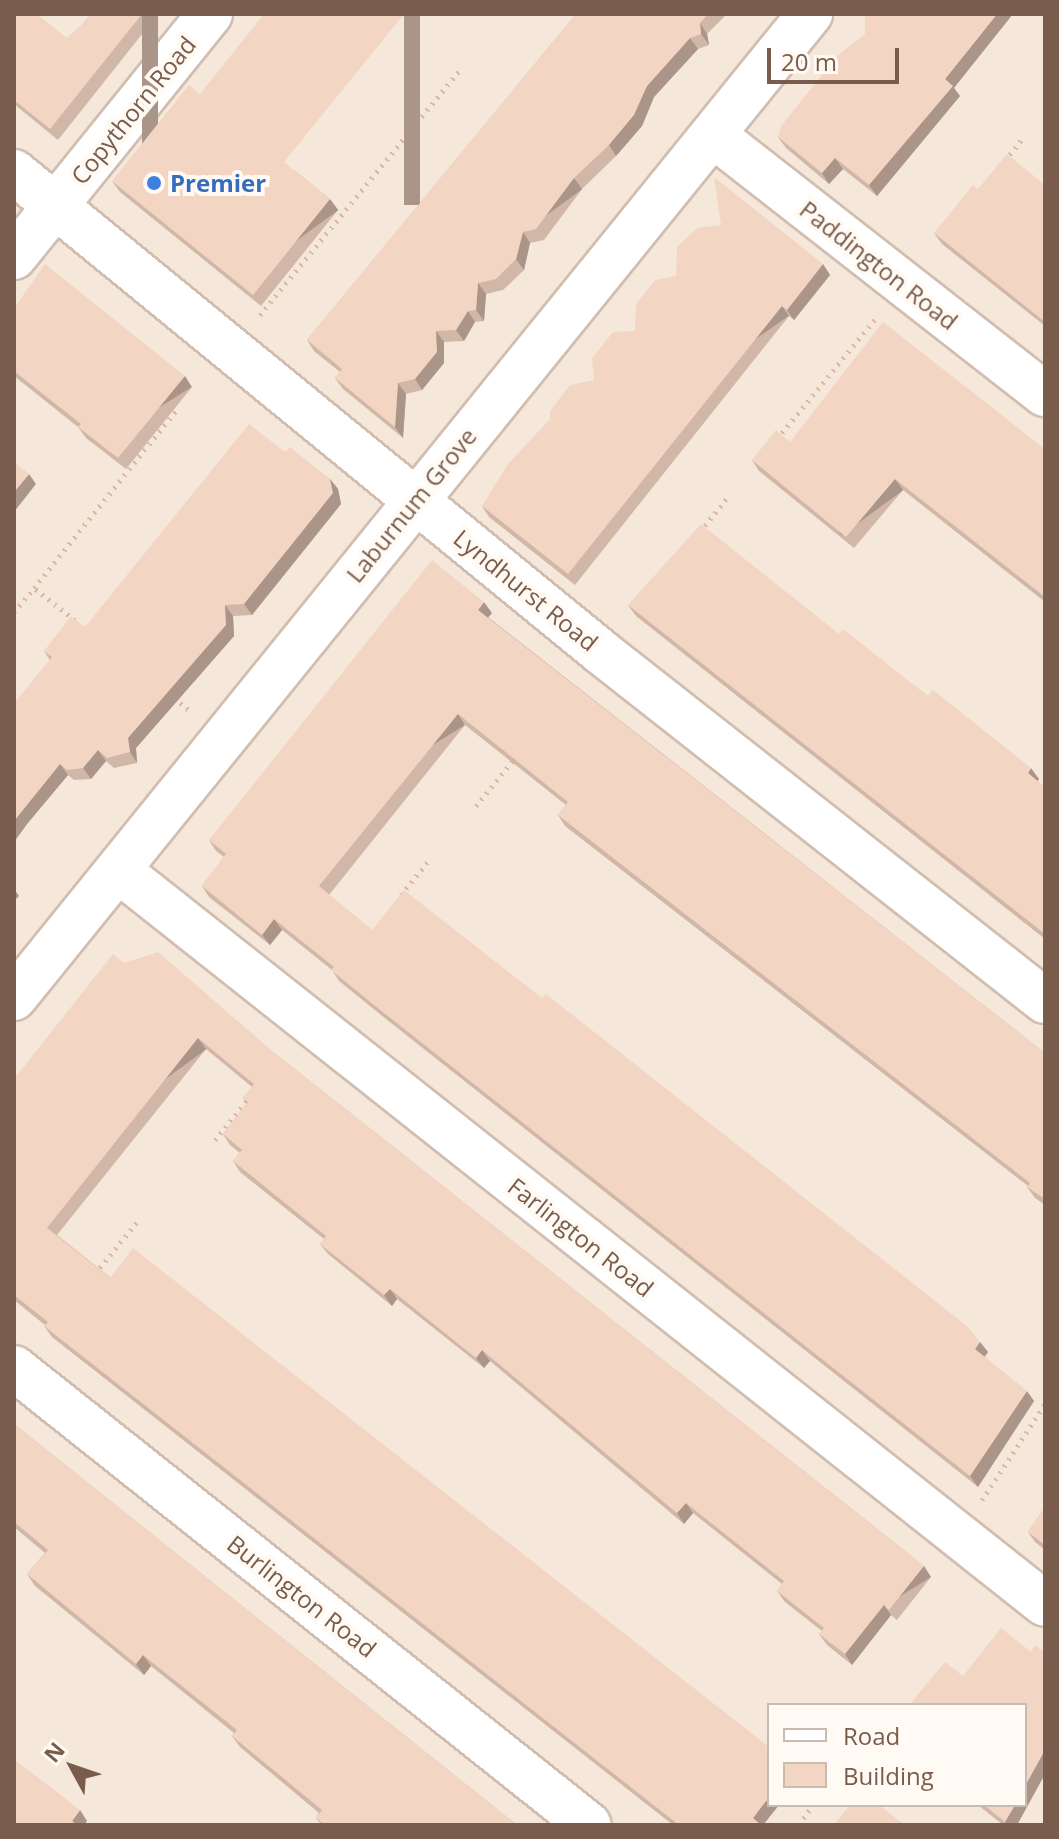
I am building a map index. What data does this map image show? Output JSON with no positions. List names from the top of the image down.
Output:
{
  "streets": {
    "street": [
      "Copythorn Road",
      "Paddington Road",
      "Laburnum Grove",
      "Lyndhurst Road",
      "Farlington Road",
      "Burlington Road"
    ]
  },
  "crossings": [
    ["Copythorn Road", "Lyndhurst Road"],
    ["Paddington Road", "Laburnum Grove"],
    ["Laburnum Grove", "Lyndhurst Road"],
    ["Laburnum Grove", "Farlington Road"]
  ],
  "places": ["Premier"],
  "legend": ["Road", "Building"],
  "scale_bar": "20 m",
  "north": "top left"
}
